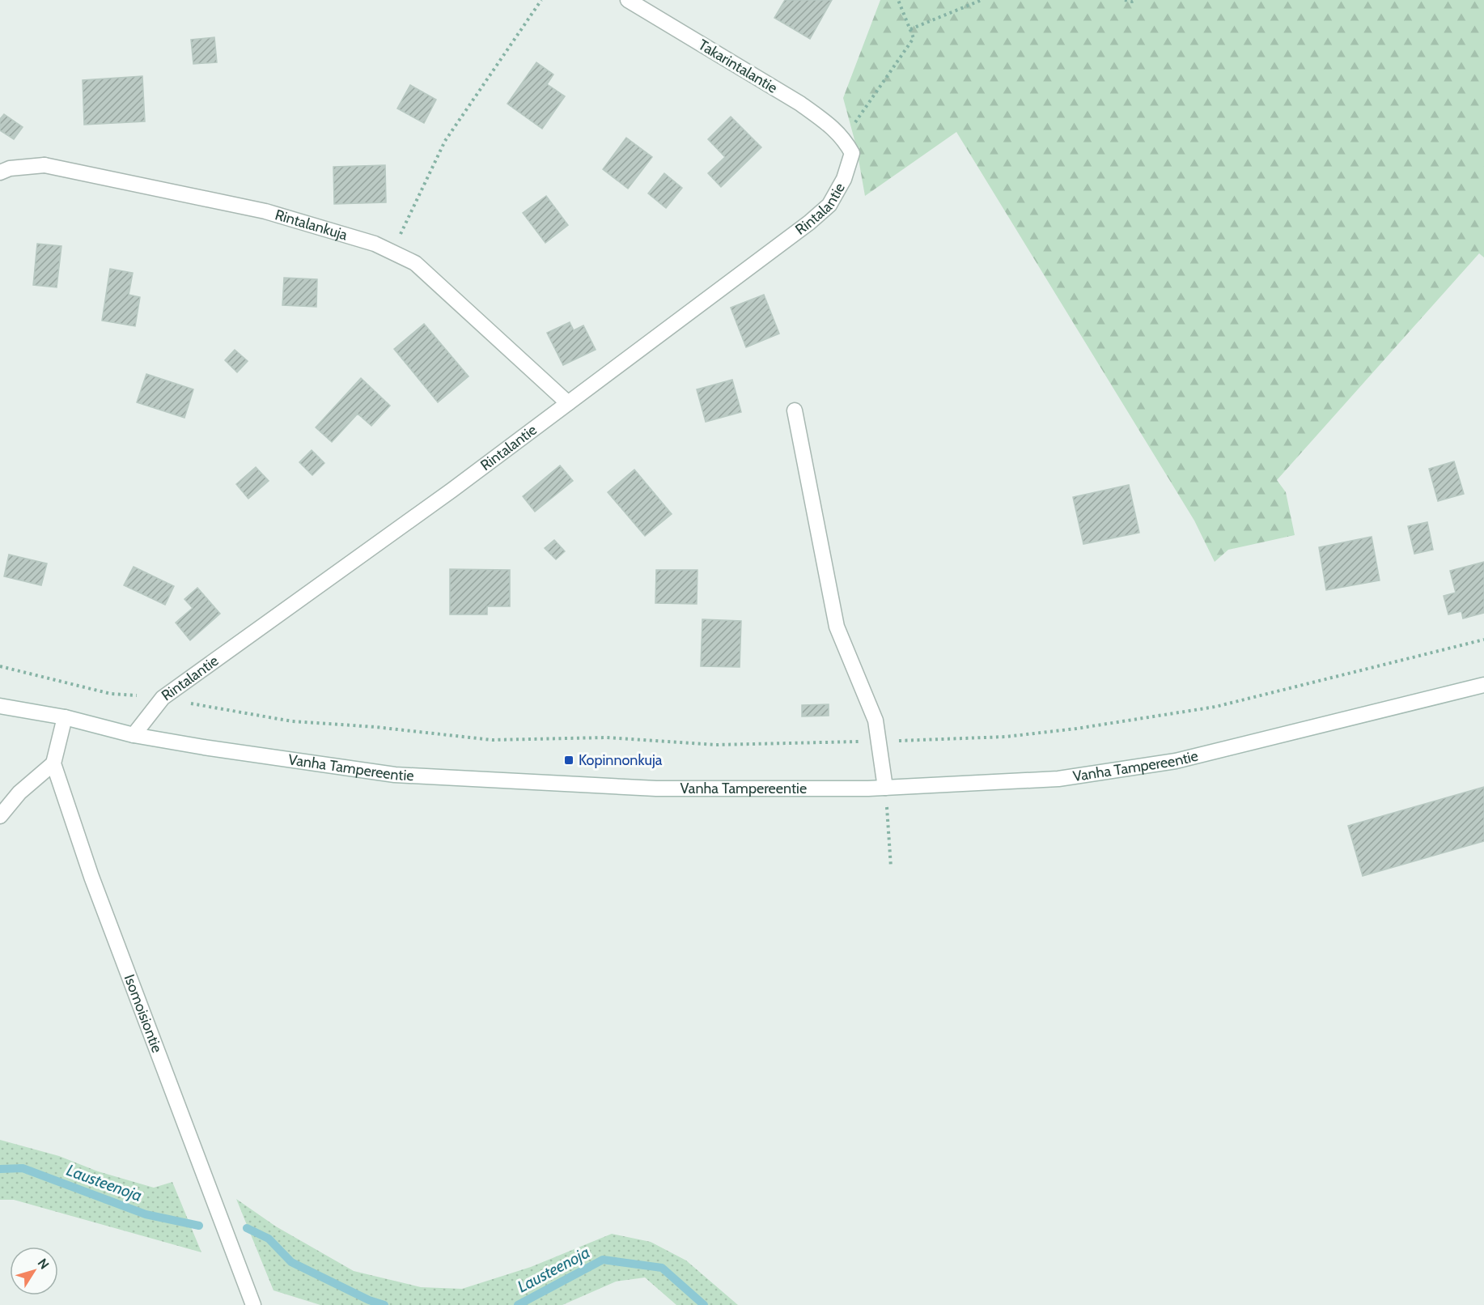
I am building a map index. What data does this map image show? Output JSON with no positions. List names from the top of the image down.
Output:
{
  "streets": {
    "street": [
      "Takarintalantie",
      "Rintalantie",
      "Rintalankuja",
      "Vanha Tampereentie",
      "Isomoisiontie"
    ]
  },
  "crossings": [
    ["Takarintalantie", "Rintalantie"],
    ["Rintalantie", "Rintalankuja"],
    ["Rintalantie", "Vanha Tampereentie"]
  ],
  "water": ["Lausteenoja"],
  "places": {
    "transit": ["Kopinnonkuja"]
  },
  "north": "top right"
}
